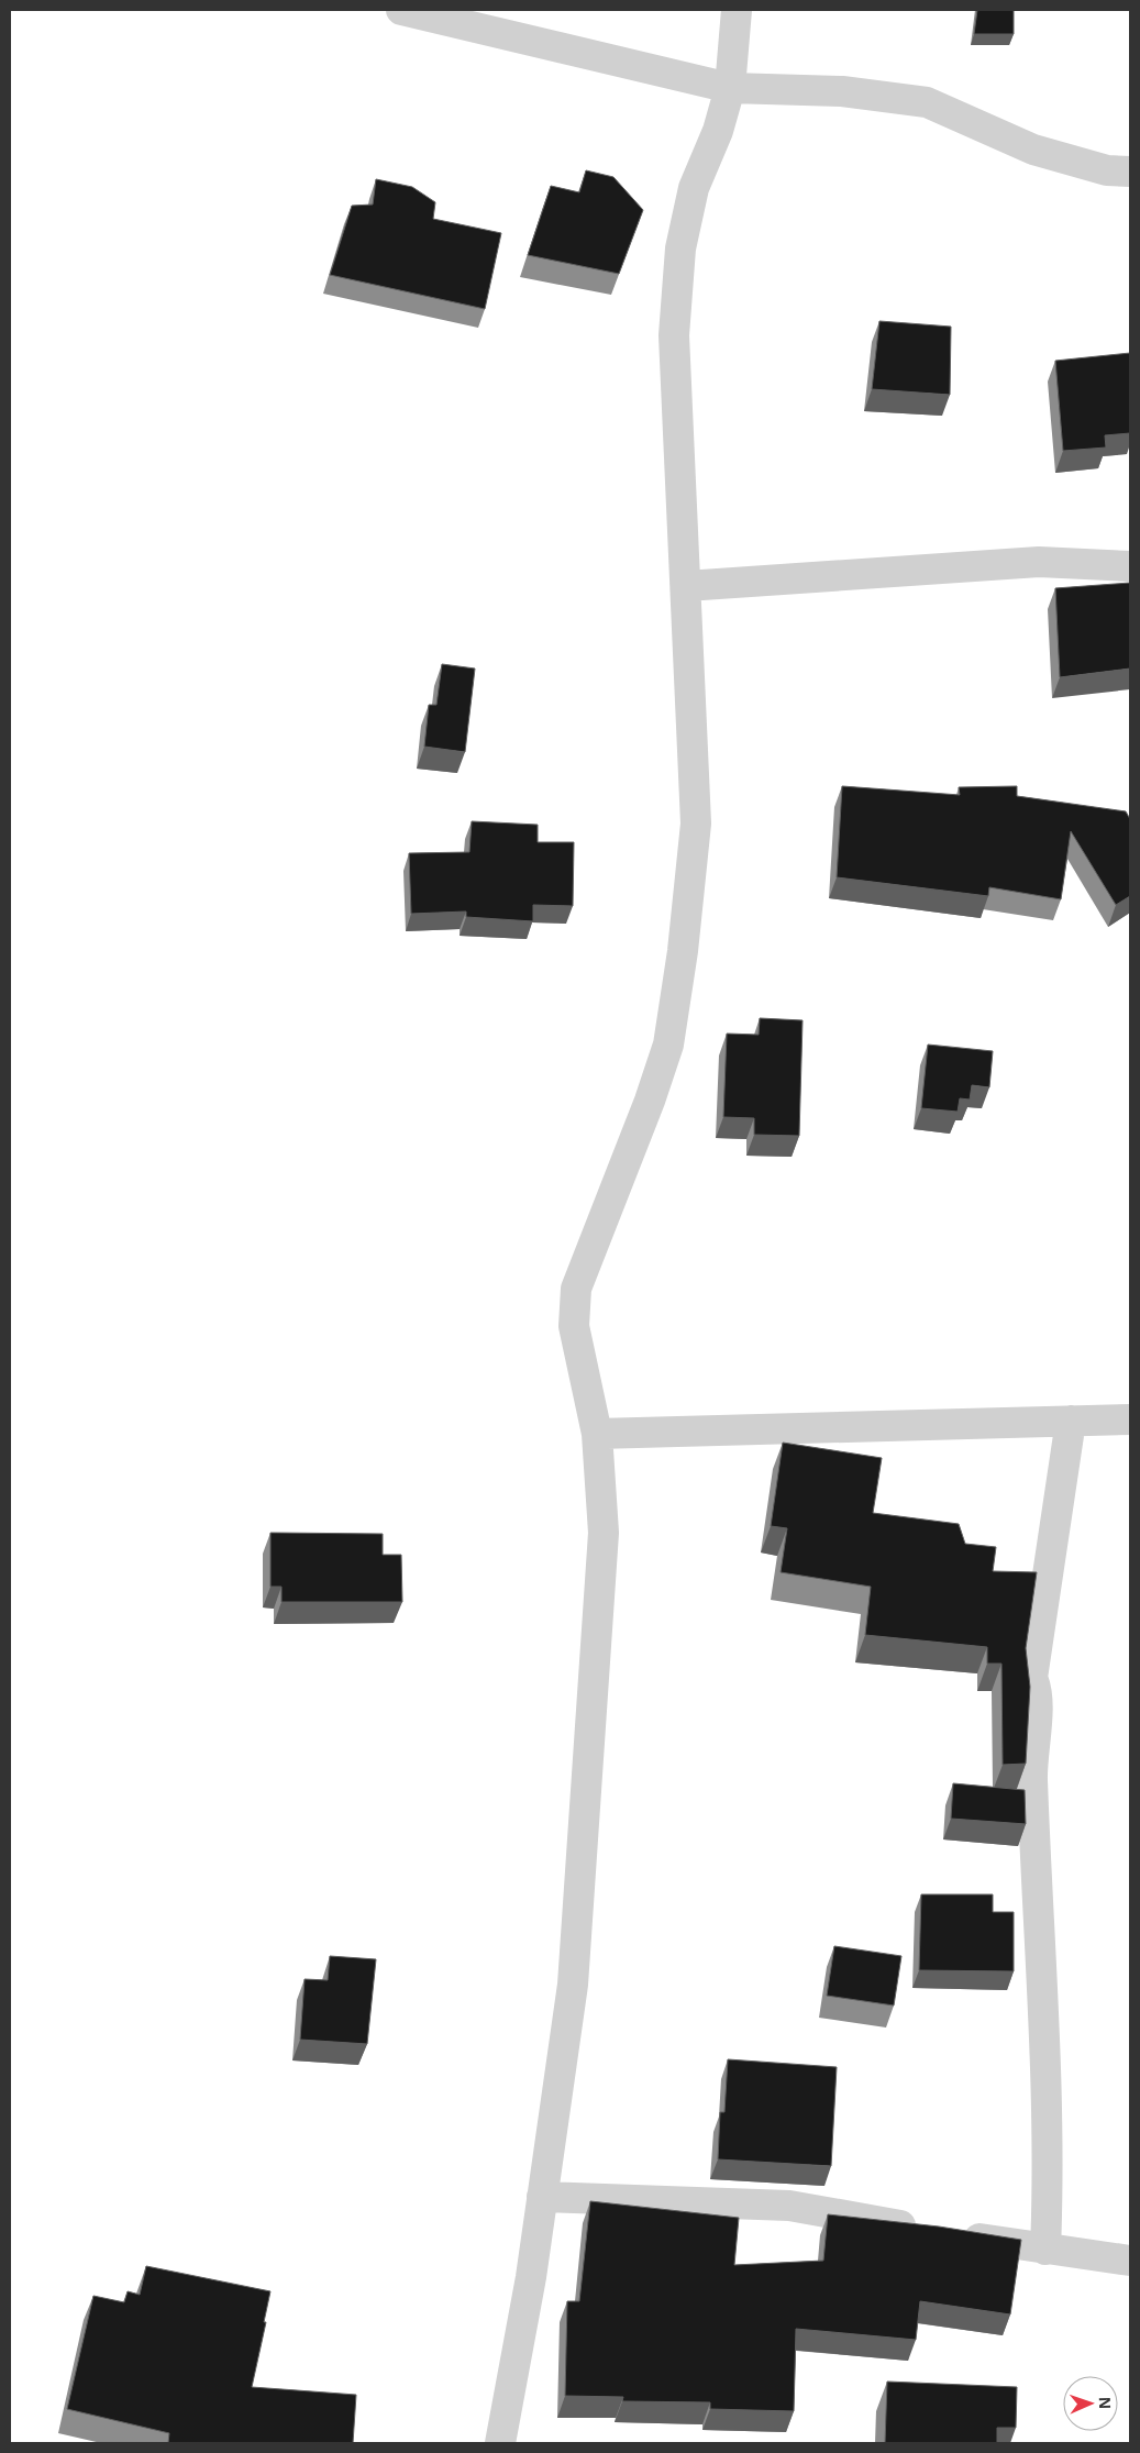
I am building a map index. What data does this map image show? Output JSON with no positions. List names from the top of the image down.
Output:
{
  "north": "right"
}
